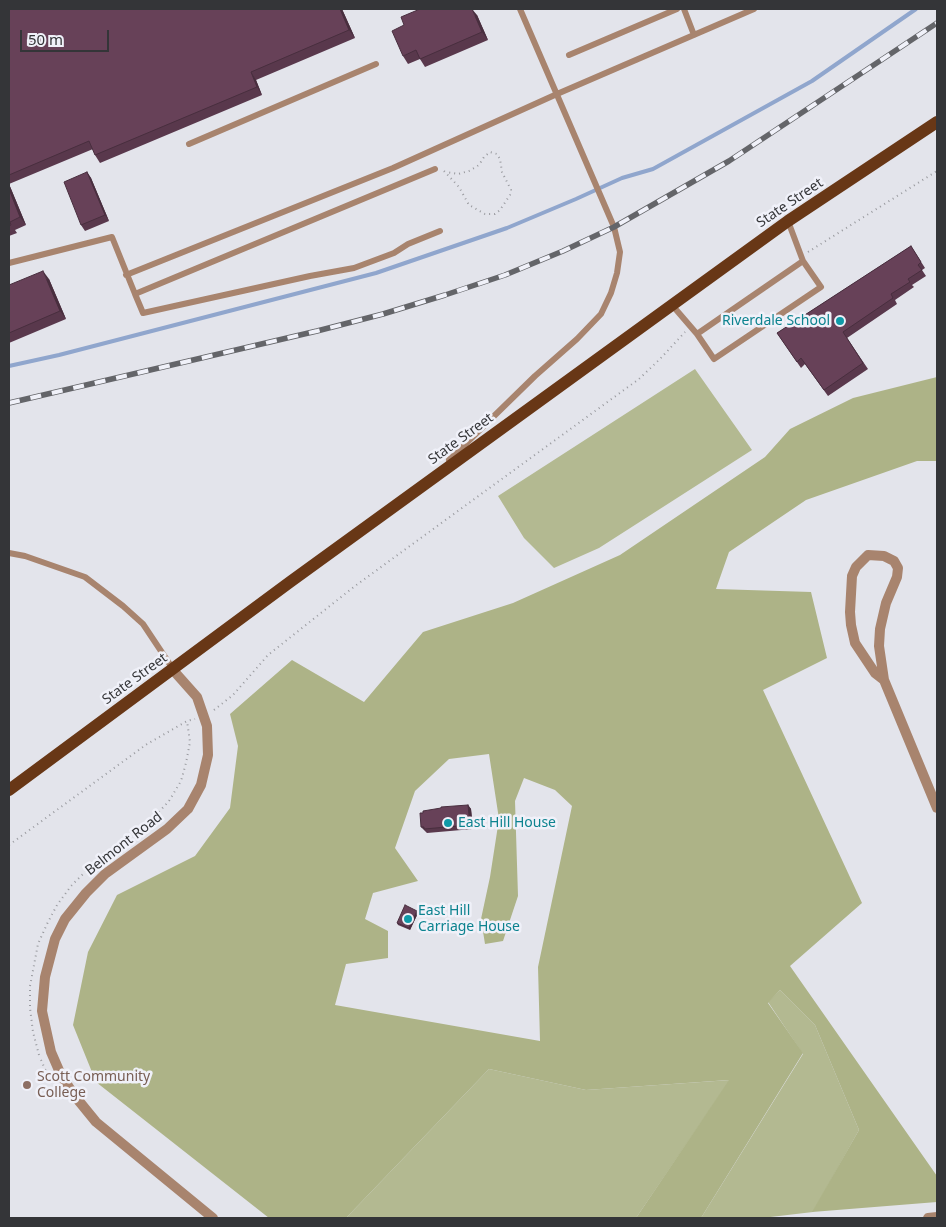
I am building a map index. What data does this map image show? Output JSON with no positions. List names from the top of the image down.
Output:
{
  "streets": {
    "main road": ["State Street"],
    "street": ["Belmont Road"]
  },
  "crossings": [
    ["State Street", "Belmont Road"]
  ],
  "places": [
    "Riverdale School",
    "East Hill House",
    "East Hill Carriage House",
    "Scott Community College"
  ],
  "scale_bar": "50 m"
}
